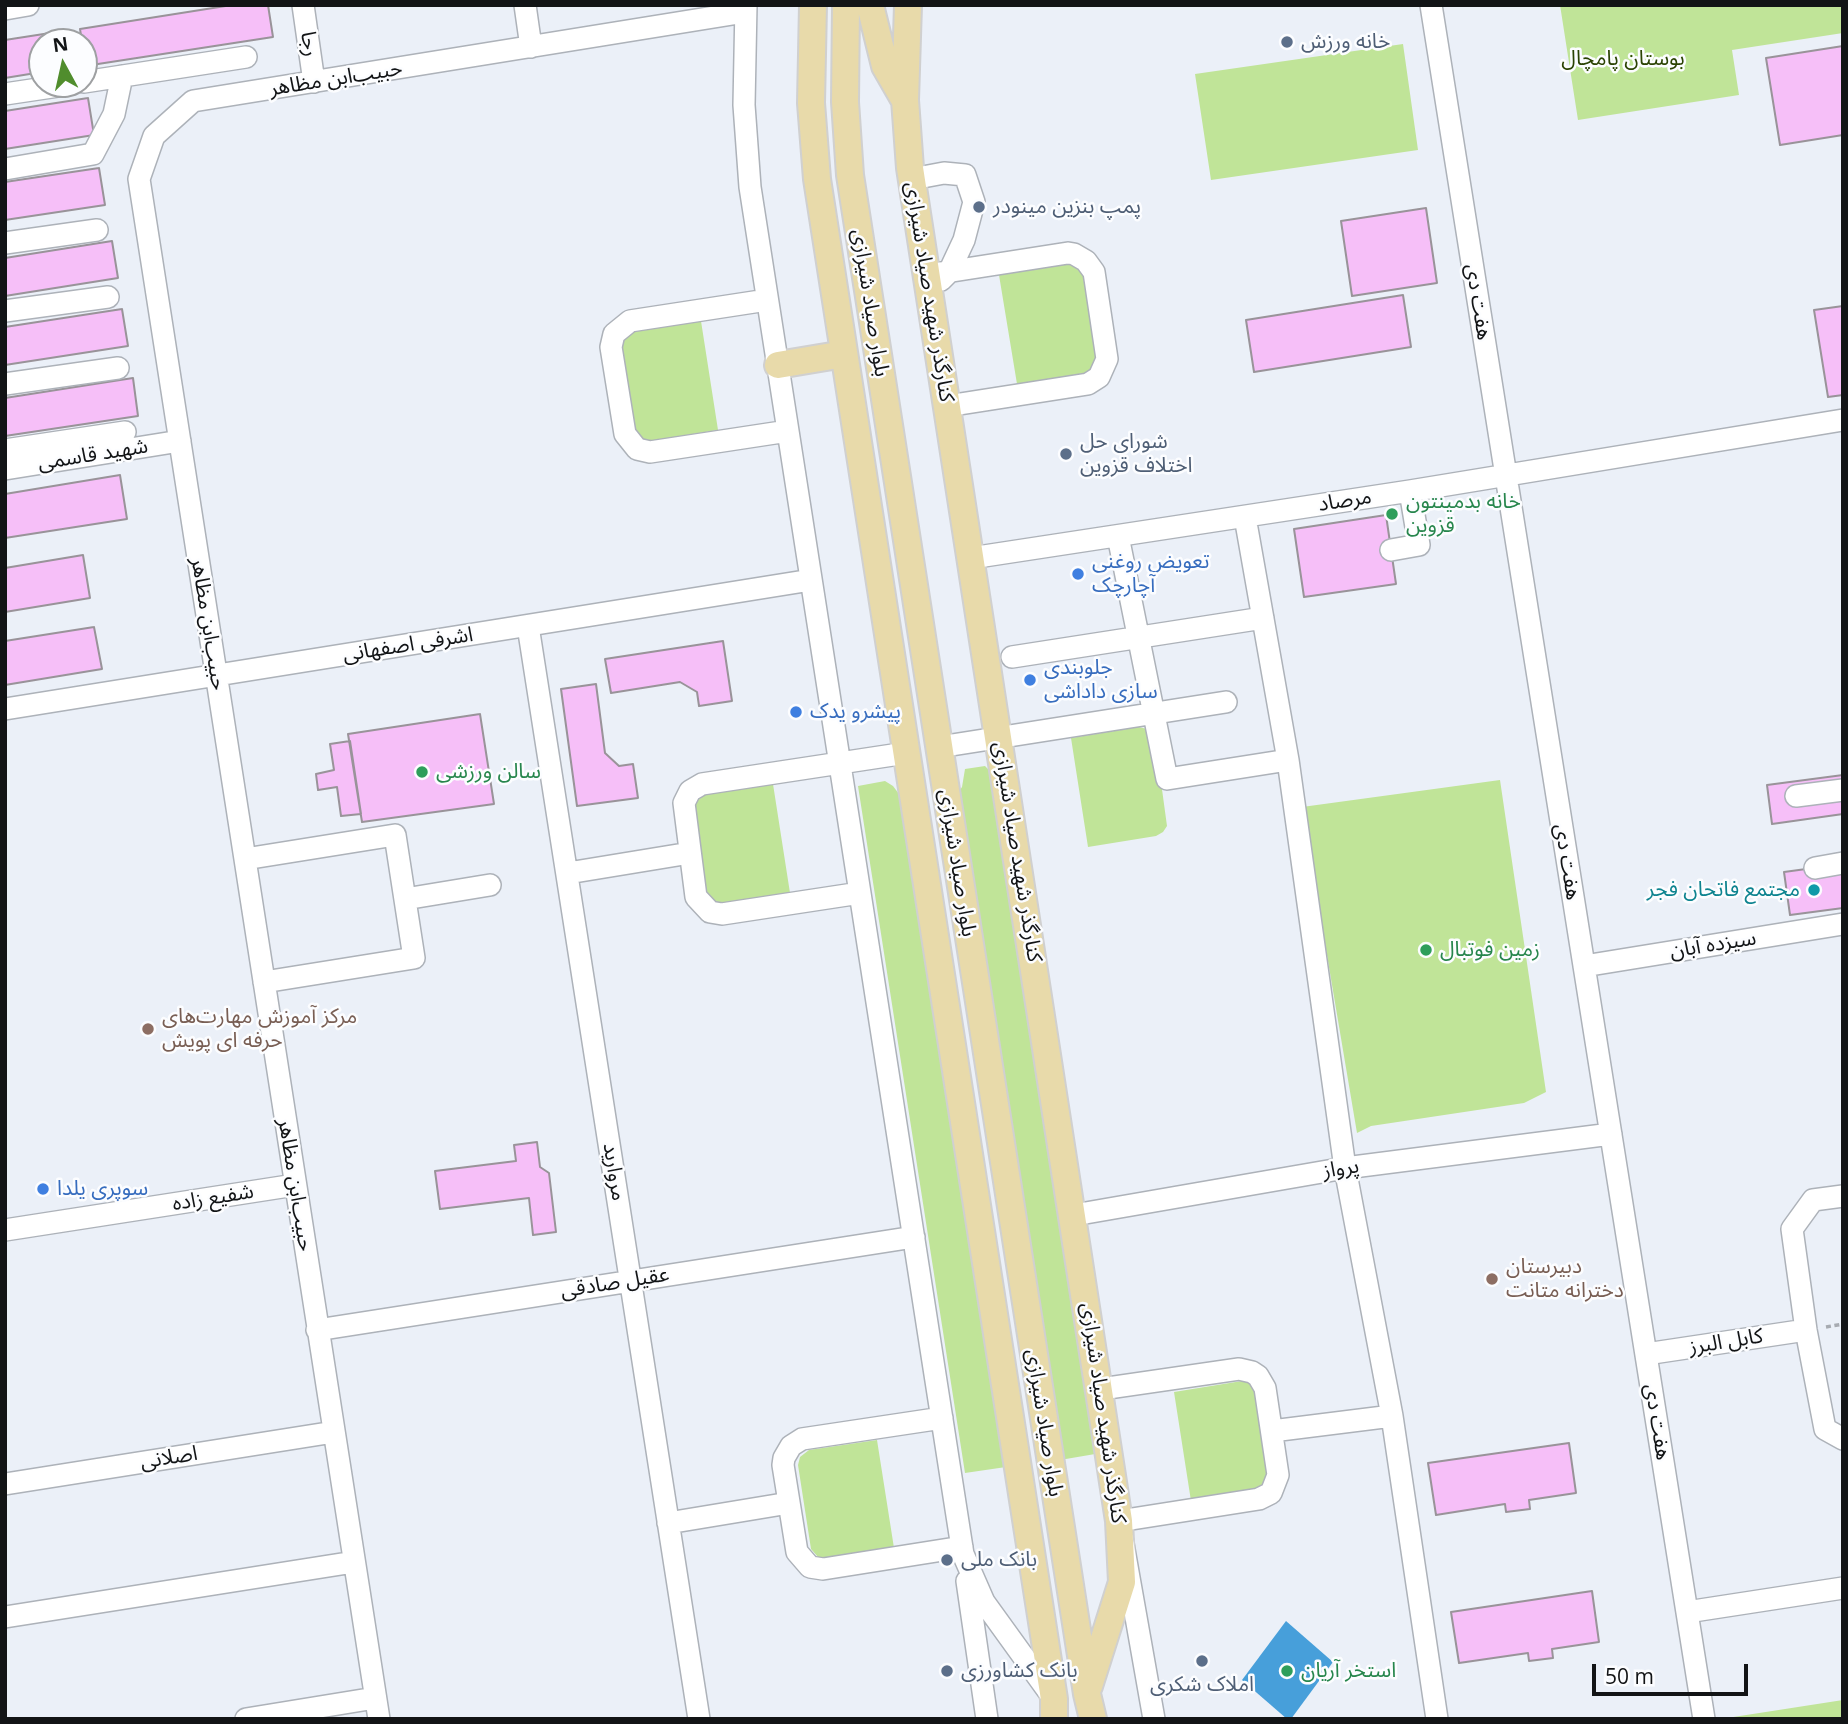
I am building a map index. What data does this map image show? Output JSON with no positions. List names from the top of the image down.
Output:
{
  "streets": {
    "main road": ["کنارگذر شهید صیاد شیرازی", "بلوار صیاد شیرازی"],
    "street": [
      "رجا",
      "حبیب‌ابن مظاهر",
      "هفت دی",
      "شهید قاسمی",
      "مرصاد",
      "اشرفی اصفهانی",
      "سیزده آبان",
      "پرواز",
      "مروارید",
      "شفیع زاده",
      "عقیل صادقی",
      "کابل البرز",
      "اصلانی"
    ]
  },
  "crossings": [
    ["رجا", "حبیب‌ابن مظاهر"],
    ["حبیب‌ابن مظاهر", "شهید قاسمی"],
    ["حبیب‌ابن مظاهر", "اشرفی اصفهانی"],
    ["حبیب‌ابن مظاهر", "شفیع زاده"],
    ["حبیب‌ابن مظاهر", "عقیل صادقی"],
    ["حبیب‌ابن مظاهر", "اصلانی"],
    ["کنارگذر شهید صیاد شیرازی", "بلوار صیاد شیرازی"],
    ["کنارگذر شهید صیاد شیرازی", "مرصاد"],
    ["کنارگذر شهید صیاد شیرازی", "پرواز"],
    ["هفت دی", "مرصاد"],
    ["هفت دی", "سیزده آبان"],
    ["هفت دی", "پرواز"],
    ["هفت دی", "کابل البرز"],
    ["اشرفی اصفهانی", "مروارید"],
    ["مروارید", "عقیل صادقی"]
  ],
  "parks": ["بوستان پامچال"],
  "places": [
    "خانه ورزش",
    "پمپ بنزین مینودر",
    "شورای حل اختلاف قزوین",
    "خانه بدمینتون قزوین",
    "تعویض روغنی آچارچک",
    "جلوبندی سازی داداشی",
    "پیشرو یدک",
    "سالن ورزشی",
    "مجتمع فاتحان فجر",
    "زمین فوتبال",
    "مرکز آموزش مهارت‌های حرفه ای پویش",
    "سوپری یلدا",
    "دبیرستان دخترانه متانت",
    "بانک ملی",
    "املاک شکری",
    "بانک کشاورزی",
    "استخر آریان"
  ],
  "scale_bar": "50 m",
  "north": "top"
}
